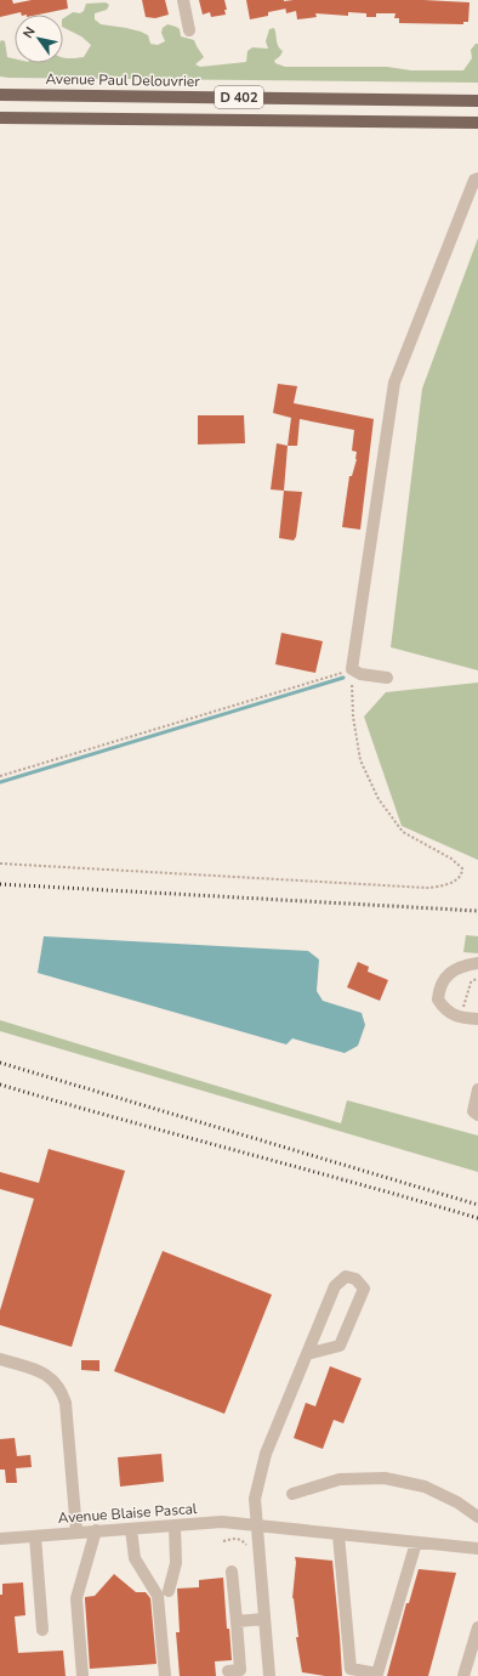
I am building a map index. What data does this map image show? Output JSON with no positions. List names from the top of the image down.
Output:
{
  "streets": {
    "main road": ["Avenue Paul Delouvrier", "D 402"],
    "street": ["Avenue Blaise Pascal"]
  },
  "north": "top left"
}
